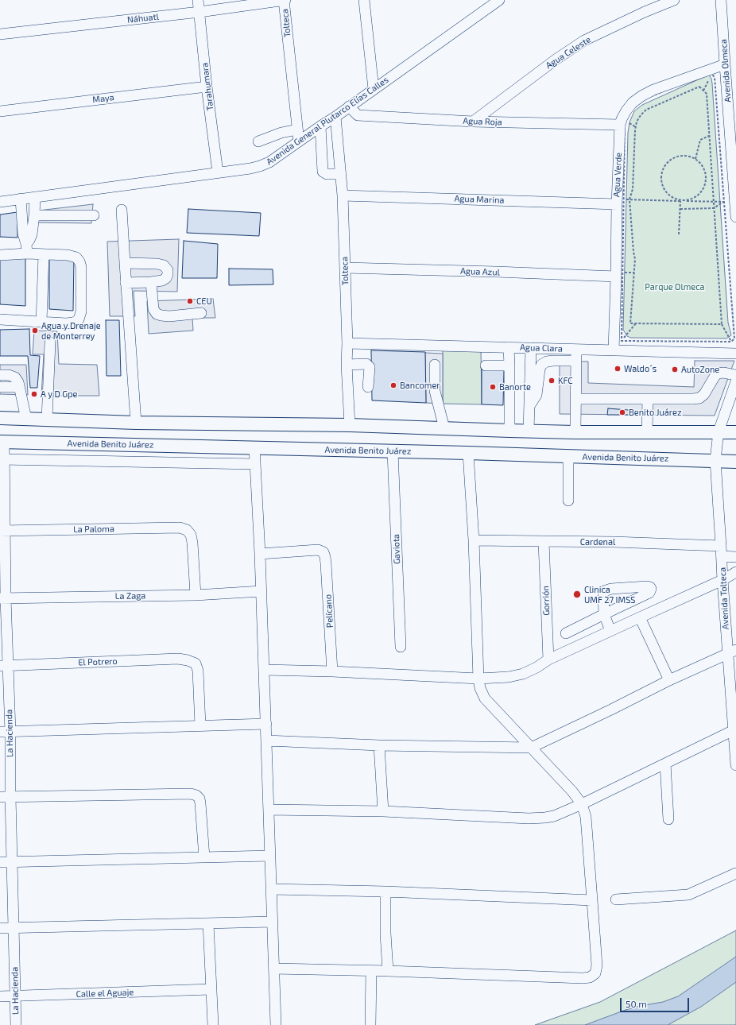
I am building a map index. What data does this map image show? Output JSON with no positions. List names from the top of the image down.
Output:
{
  "streets": {
    "main road": ["Avenida Benito Juárez"],
    "street": [
      "Náhuatl",
      "Tolteca",
      "Agua Celeste",
      "Avenida Olmeca",
      "Tarahumara",
      "Maya",
      "Avenida General Plutarco Elías Calles",
      "Agua Roja",
      "Agua Verde",
      "Agua Marina",
      "Agua Azul",
      "Agua Clara",
      "La Paloma",
      "Cardenal",
      "Gaviota",
      "La Zaga",
      "Avenida Tolteca",
      "Gorrión",
      "Pelícano",
      "El Potrero",
      "La Hacienda",
      "Calle el Aguaje"
    ]
  },
  "crossings": [
    ["Náhuatl", "Tolteca"],
    ["Náhuatl", "Tarahumara"],
    ["Tolteca", "Avenida General Plutarco Elías Calles"],
    ["Tolteca", "Agua Marina"],
    ["Tolteca", "Agua Azul"],
    ["Tolteca", "Agua Clara"],
    ["Agua Celeste", "Agua Roja"],
    ["Avenida Olmeca", "Agua Verde"],
    ["Tarahumara", "Maya"],
    ["Tarahumara", "Avenida General Plutarco Elías Calles"],
    ["Avenida General Plutarco Elías Calles", "Agua Roja"],
    ["Agua Roja", "Agua Verde"],
    ["Agua Verde", "Agua Marina"],
    ["Agua Verde", "Agua Azul"],
    ["Agua Verde", "Agua Clara"],
    ["Avenida Benito Juárez", "Gaviota"],
    ["Avenida Benito Juárez", "Avenida Tolteca"],
    ["Avenida Benito Juárez", "La Hacienda"],
    ["La Paloma", "La Zaga"],
    ["La Paloma", "La Hacienda"],
    ["Cardenal", "Avenida Tolteca"],
    ["Cardenal", "Gorrión"],
    ["La Zaga", "La Hacienda"],
    ["El Potrero", "La Hacienda"],
    ["La Hacienda", "Calle el Aguaje"]
  ],
  "parks": ["Parque Olmeca"],
  "places": [
    "CEU",
    "Agua y Drenaje de Monterrey",
    "Waldo´s",
    "AutoZone",
    "KFC",
    "Bancomer",
    "Banorte",
    "A y D Gpe",
    "Benito Juárez",
    "Clinica UMF 27 IMSS"
  ],
  "scale_bar": "50 m"
}
